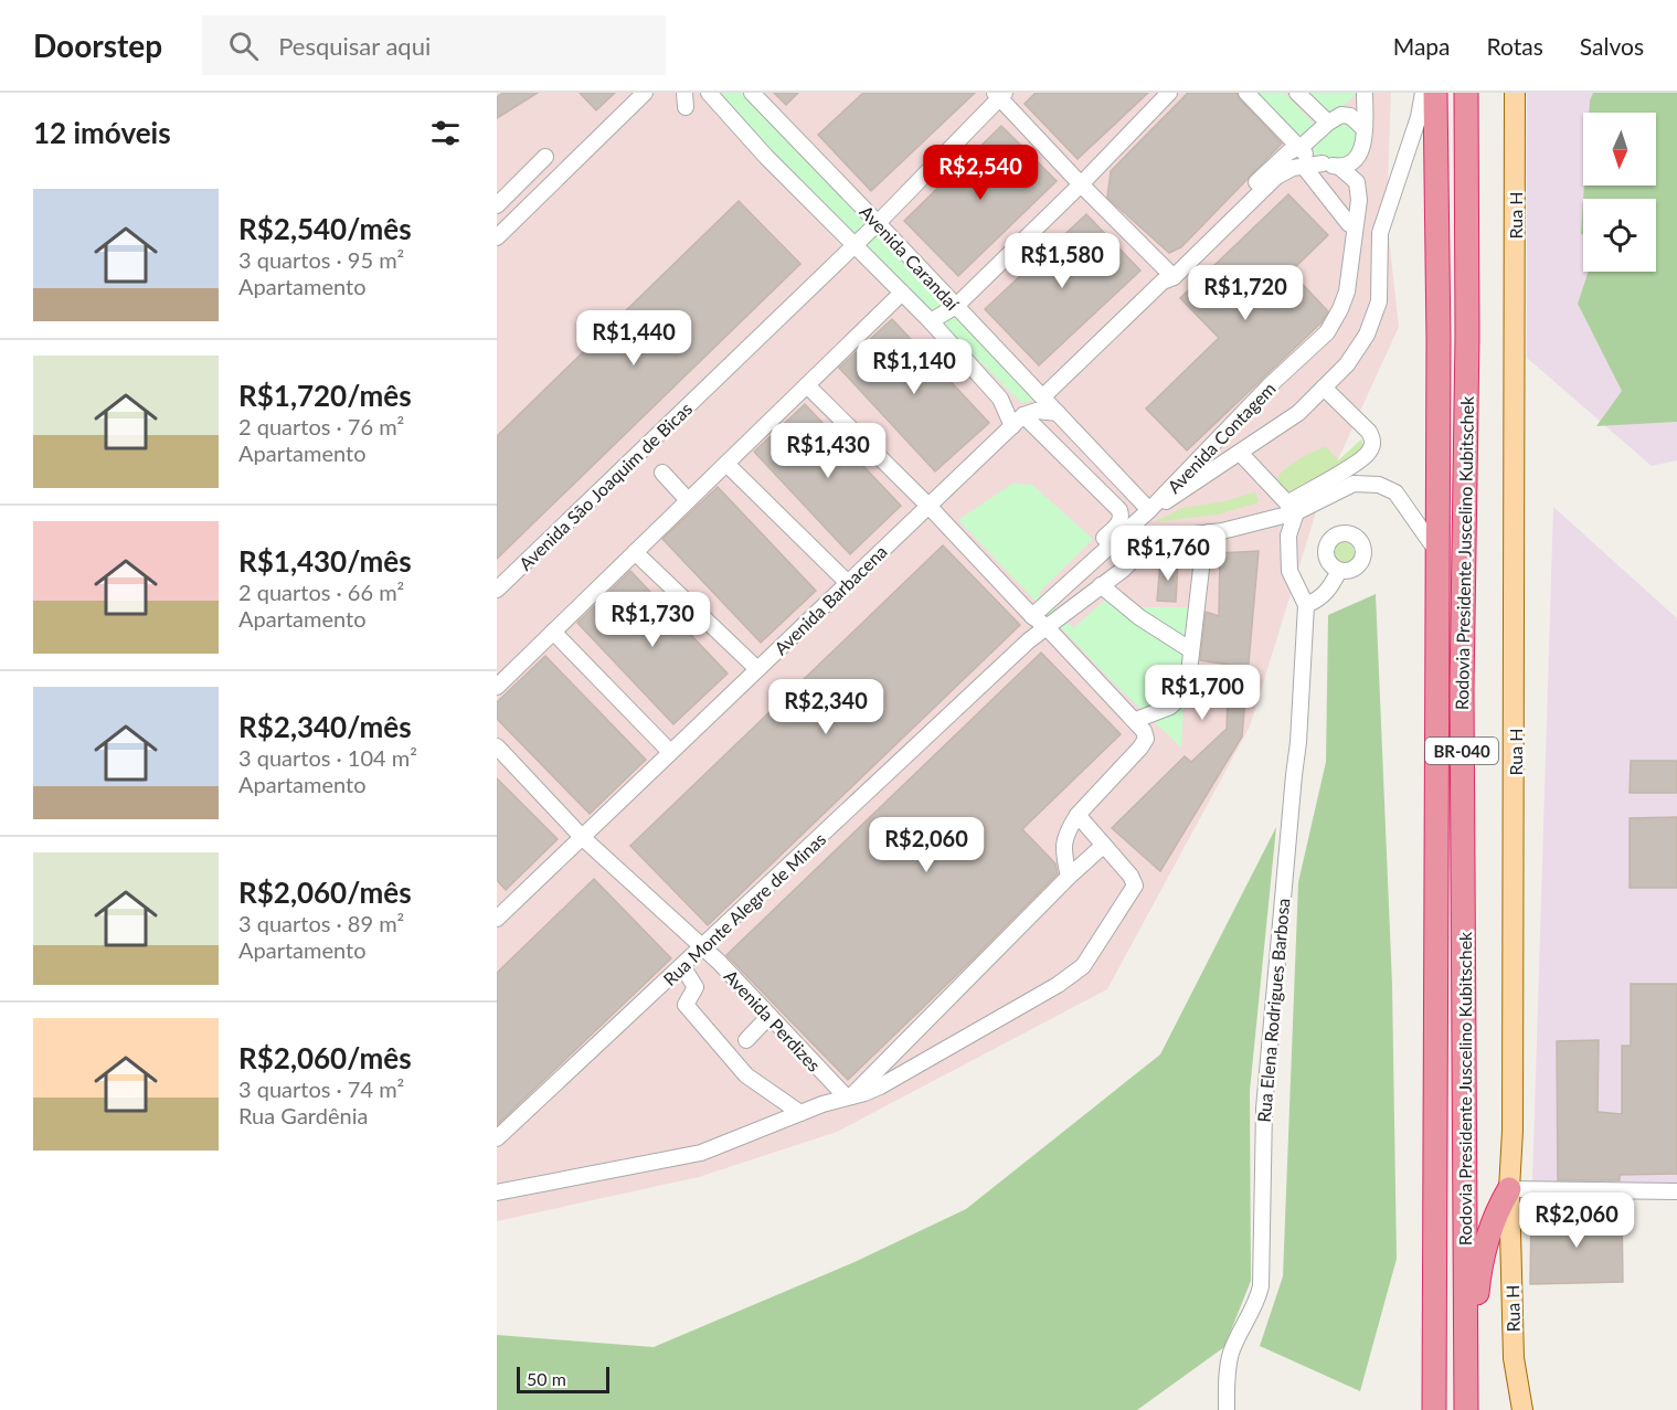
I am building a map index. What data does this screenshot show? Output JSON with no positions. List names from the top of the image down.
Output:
{
  "streets": {
    "highway": ["Rodovia Presidente Juscelino Kubitschek", "BR-040"],
    "main road": ["Rua H"],
    "street": [
      "Avenida Carandaí",
      "Avenida Contagem",
      "Avenida São Joaquim de Bicas",
      "Avenida Barbacena",
      "Rua Monte Alegre de Minas",
      "Rua Elena Rodrigues Barbosa",
      "Avenida Perdizes"
    ]
  },
  "crossings": [
    ["Avenida Carandaí", "Avenida Contagem"],
    ["Avenida Carandaí", "Avenida São Joaquim de Bicas"],
    ["Avenida Carandaí", "Avenida Barbacena"],
    ["Avenida Barbacena", "Avenida Perdizes"],
    ["Rua Monte Alegre de Minas", "Rua Elena Rodrigues Barbosa"],
    ["Rua Monte Alegre de Minas", "Avenida Perdizes"]
  ],
  "scale_bar": "50 m",
  "north": "bottom",
  "page": {
    "header": "Doorstep",
    "search": "Pesquisar aqui",
    "nav": ["Mapa", "Rotas", "Salvos"],
    "heading": "12 imóveis",
    "price": [
      "R$2,540",
      "R$1,580",
      "R$1,720",
      "R$1,440",
      "R$1,140",
      "R$1,430",
      "R$1,760",
      "R$1,730",
      "R$1,700",
      "R$2,340",
      "R$2,060",
      "R$2,060"
    ],
    "list": [
      {
        "name": "R$2,540/mês",
        "note": "3 quartos · 95 m² · Apartamento"
      },
      {
        "name": "R$1,720/mês",
        "note": "2 quartos · 76 m² · Apartamento"
      },
      {
        "name": "R$1,430/mês",
        "note": "2 quartos · 66 m² · Apartamento"
      },
      {
        "name": "R$2,340/mês",
        "note": "3 quartos · 104 m² · Apartamento"
      },
      {
        "name": "R$2,060/mês",
        "note": "3 quartos · 89 m² · Apartamento"
      },
      {
        "name": "R$2,060/mês",
        "note": "3 quartos · 74 m² · Rua Gardênia"
      }
    ],
    "scale": "50 m"
  }
}
